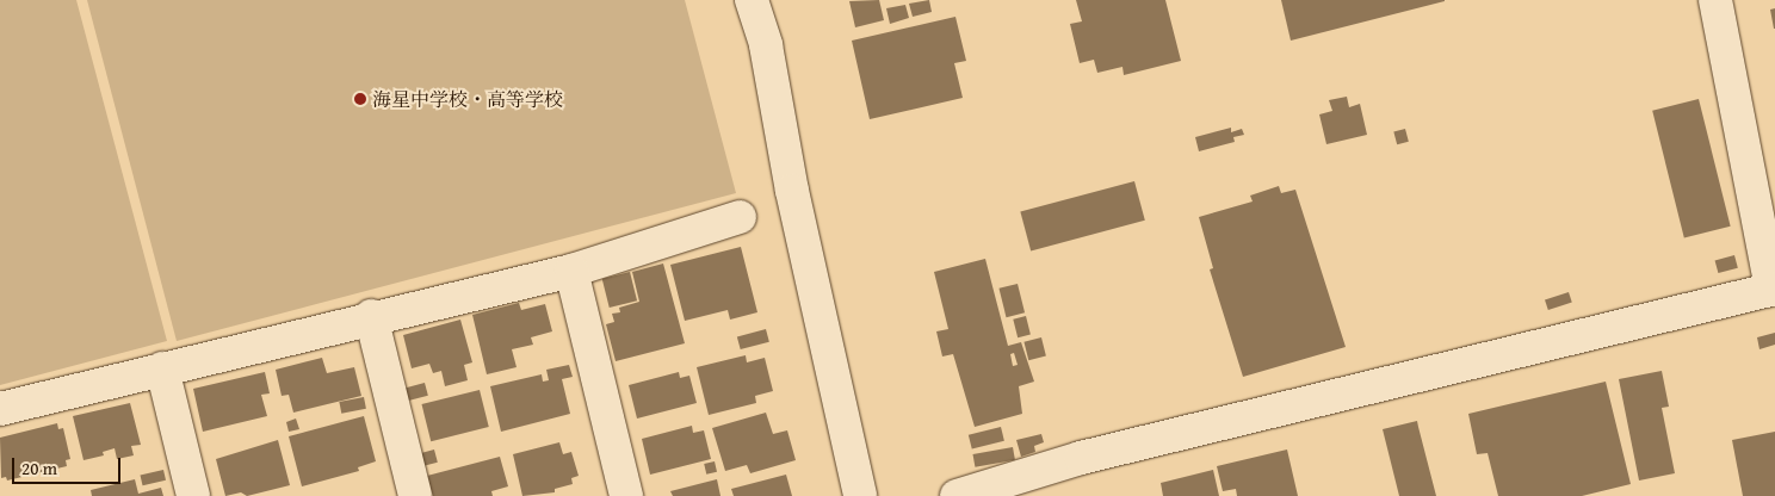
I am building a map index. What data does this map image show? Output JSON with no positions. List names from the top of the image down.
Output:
{
  "places": ["海星中学校・高等学校"],
  "scale_bar": "20 m"
}
